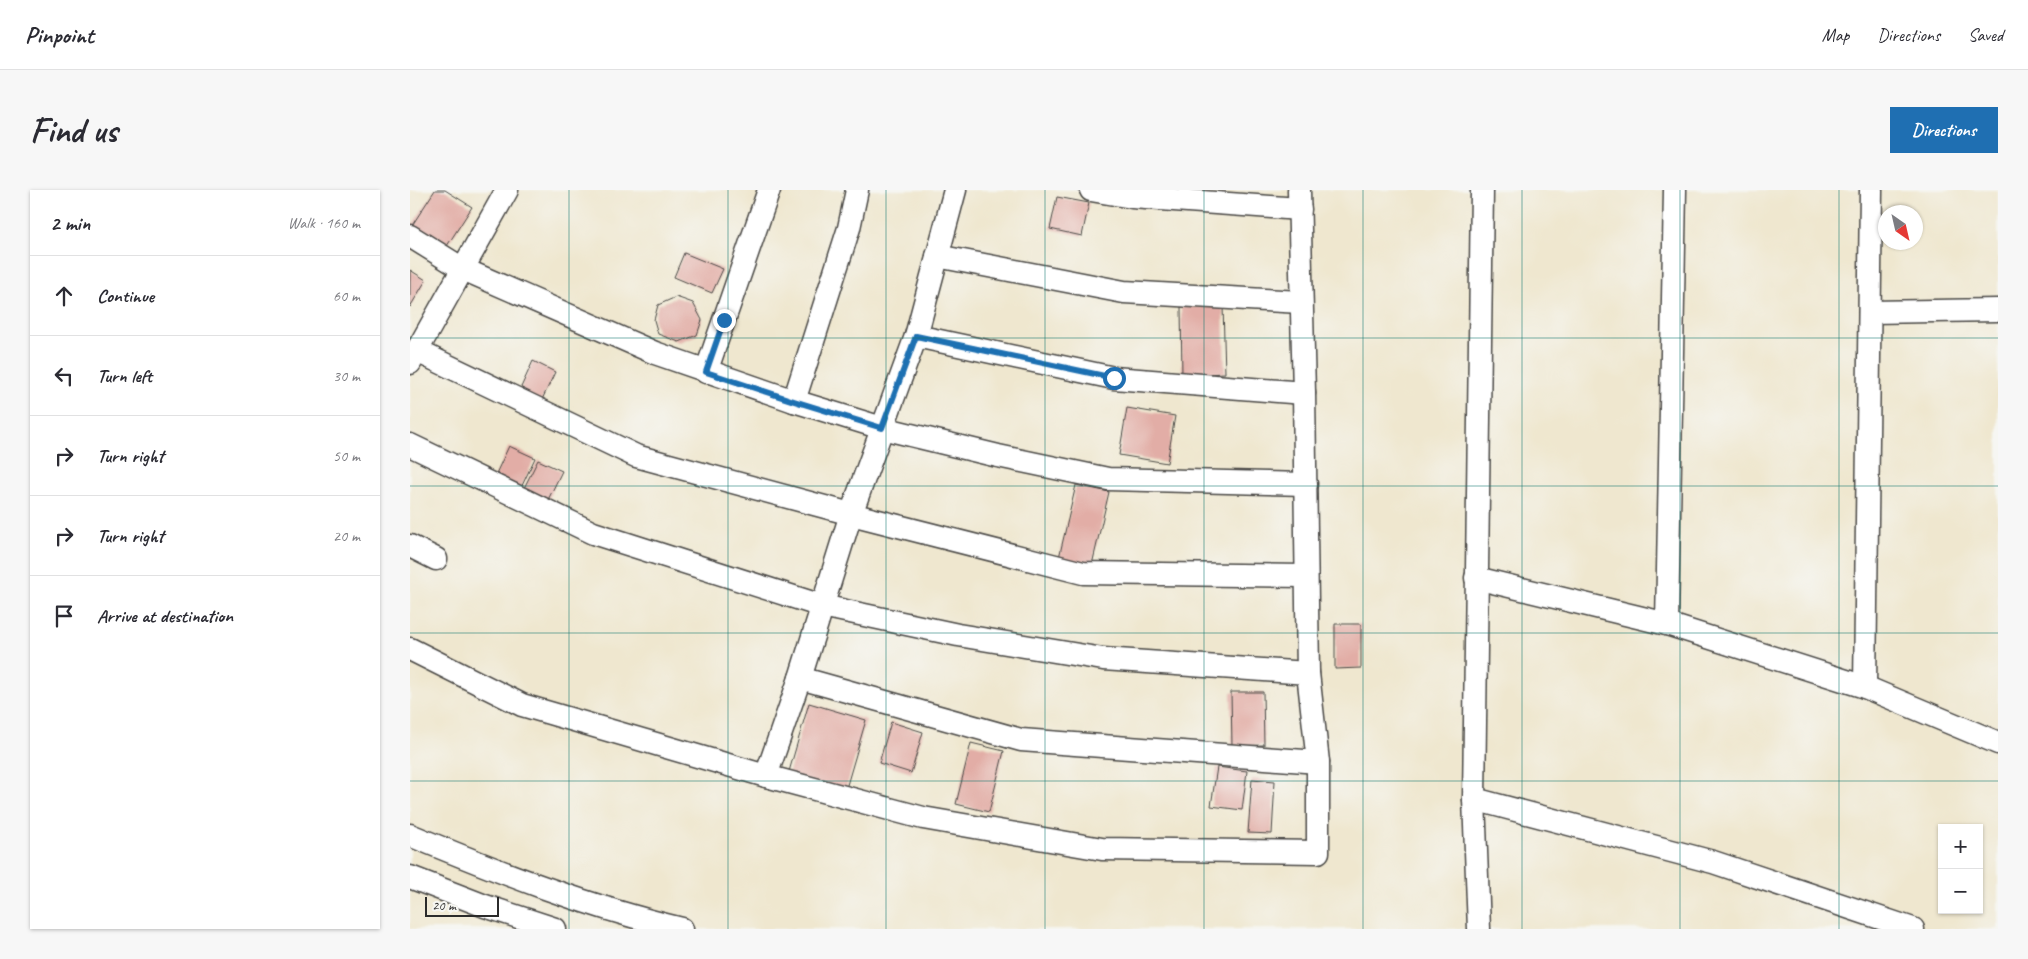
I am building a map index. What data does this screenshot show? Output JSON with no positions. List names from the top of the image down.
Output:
{
  "scale_bar": "20 m",
  "north": "bottom right",
  "page": {
    "header": "Pinpoint",
    "nav": ["Map", "Directions", "Saved"],
    "buttons": "Directions",
    "title": "Find us",
    "heading": ["2 min", "Walk · 160 m"],
    "list": [
      ["Continue", "60 m"],
      ["Turn left", "30 m"],
      ["Turn right", "50 m"],
      ["Turn right", "20 m"],
      "Arrive at destination"
    ],
    "map_buttons": ["+", "−"],
    "scale": "20 m"
  }
}
